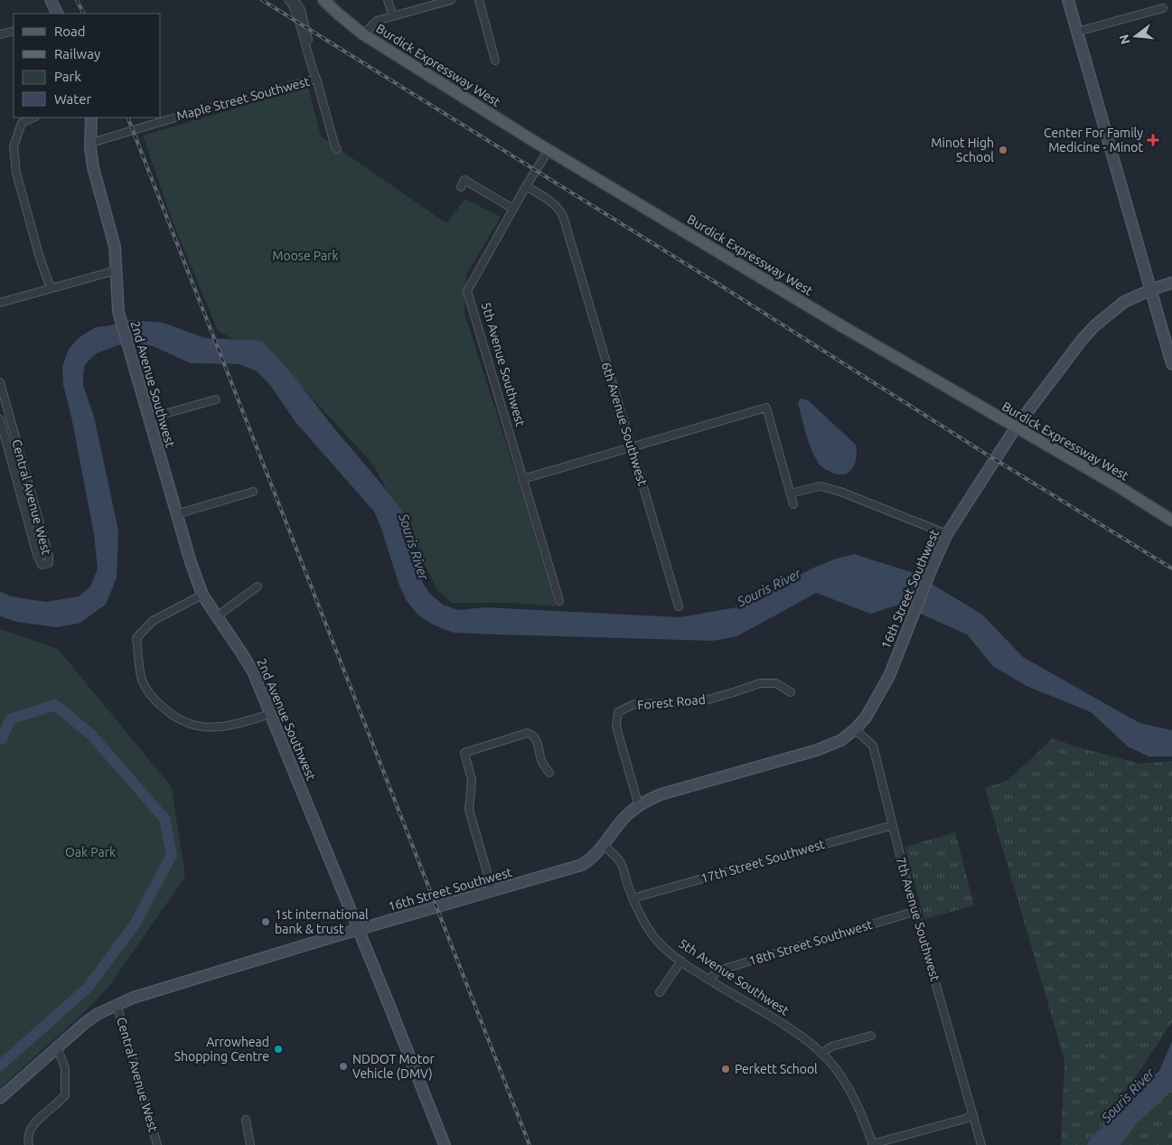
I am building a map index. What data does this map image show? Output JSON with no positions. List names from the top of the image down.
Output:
{
  "streets": {
    "main road": ["Burdick Expressway West"],
    "street": [
      "Maple Street Southwest",
      "5th Avenue Southwest",
      "2nd Avenue Southwest",
      "6th Avenue Southwest",
      "Central Avenue West",
      "16th Street Southwest",
      "Forest Road",
      "17th Street Southwest",
      "7th Avenue Southwest",
      "18th Street Southwest"
    ]
  },
  "crossings": [
    ["Burdick Expressway West", "5th Avenue Southwest"],
    ["Burdick Expressway West", "16th Street Southwest"],
    ["Maple Street Southwest", "2nd Avenue Southwest"],
    ["5th Avenue Southwest", "6th Avenue Southwest"],
    ["5th Avenue Southwest", "16th Street Southwest"],
    ["5th Avenue Southwest", "17th Street Southwest"],
    ["5th Avenue Southwest", "18th Street Southwest"],
    ["2nd Avenue Southwest", "16th Street Southwest"],
    ["Central Avenue West", "16th Street Southwest"],
    ["16th Street Southwest", "Forest Road"],
    ["16th Street Southwest", "7th Avenue Southwest"],
    ["17th Street Southwest", "7th Avenue Southwest"],
    ["7th Avenue Southwest", "18th Street Southwest"]
  ],
  "water": ["Souris River"],
  "parks": ["Moose Park", "Oak Park"],
  "places": {
    "health": ["Center For Family Medicine - Minot"],
    "other": [
      "Minot High School",
      "1st international bank & trust",
      "Arrowhead Shopping Centre",
      "NDDOT Motor Vehicle (DMV)",
      "Perkett School"
    ]
  },
  "legend": [
    "Road",
    "Railway",
    "Park",
    "Water"
  ],
  "north": "left"
}
